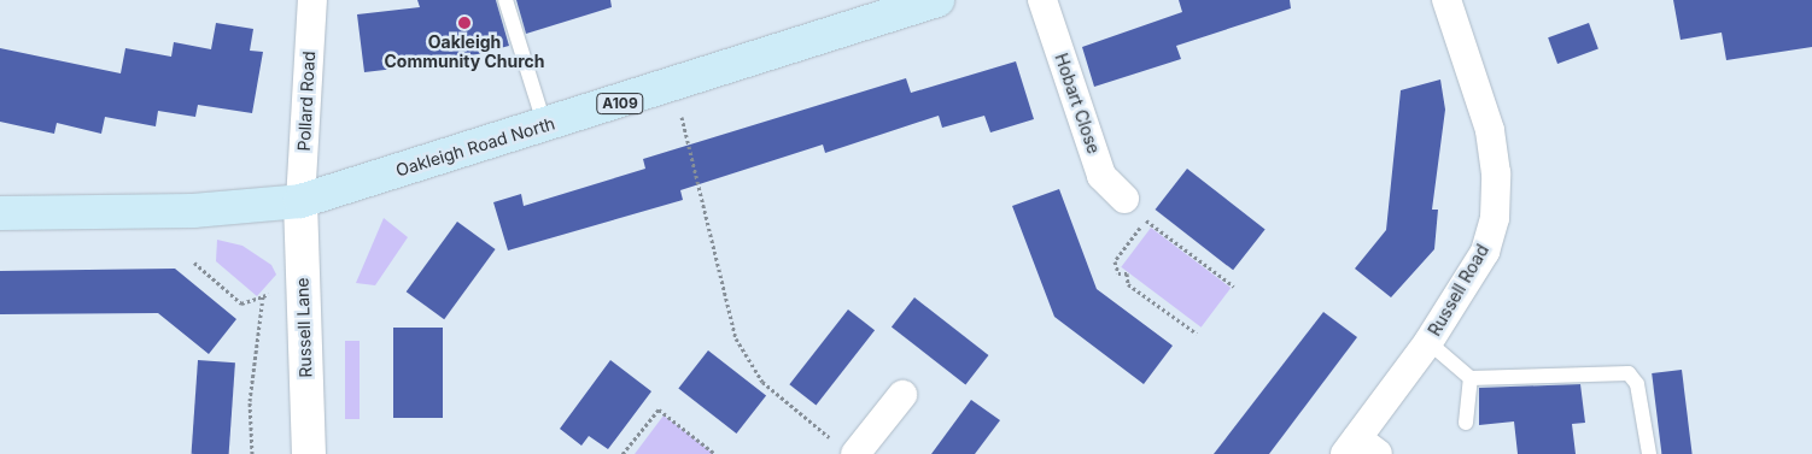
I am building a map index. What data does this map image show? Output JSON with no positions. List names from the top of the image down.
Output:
{
  "streets": {
    "main road": ["A109", "Oakleigh Road North", "Russell Lane"],
    "street": ["Pollard Road", "Hobart Close", "Russell Road"]
  },
  "crossings": [
    ["Pollard Road", "Oakleigh Road North"],
    ["Pollard Road", "Russell Lane"],
    ["Oakleigh Road North", "Russell Lane"]
  ],
  "places": ["Oakleigh Community Church"]
}
